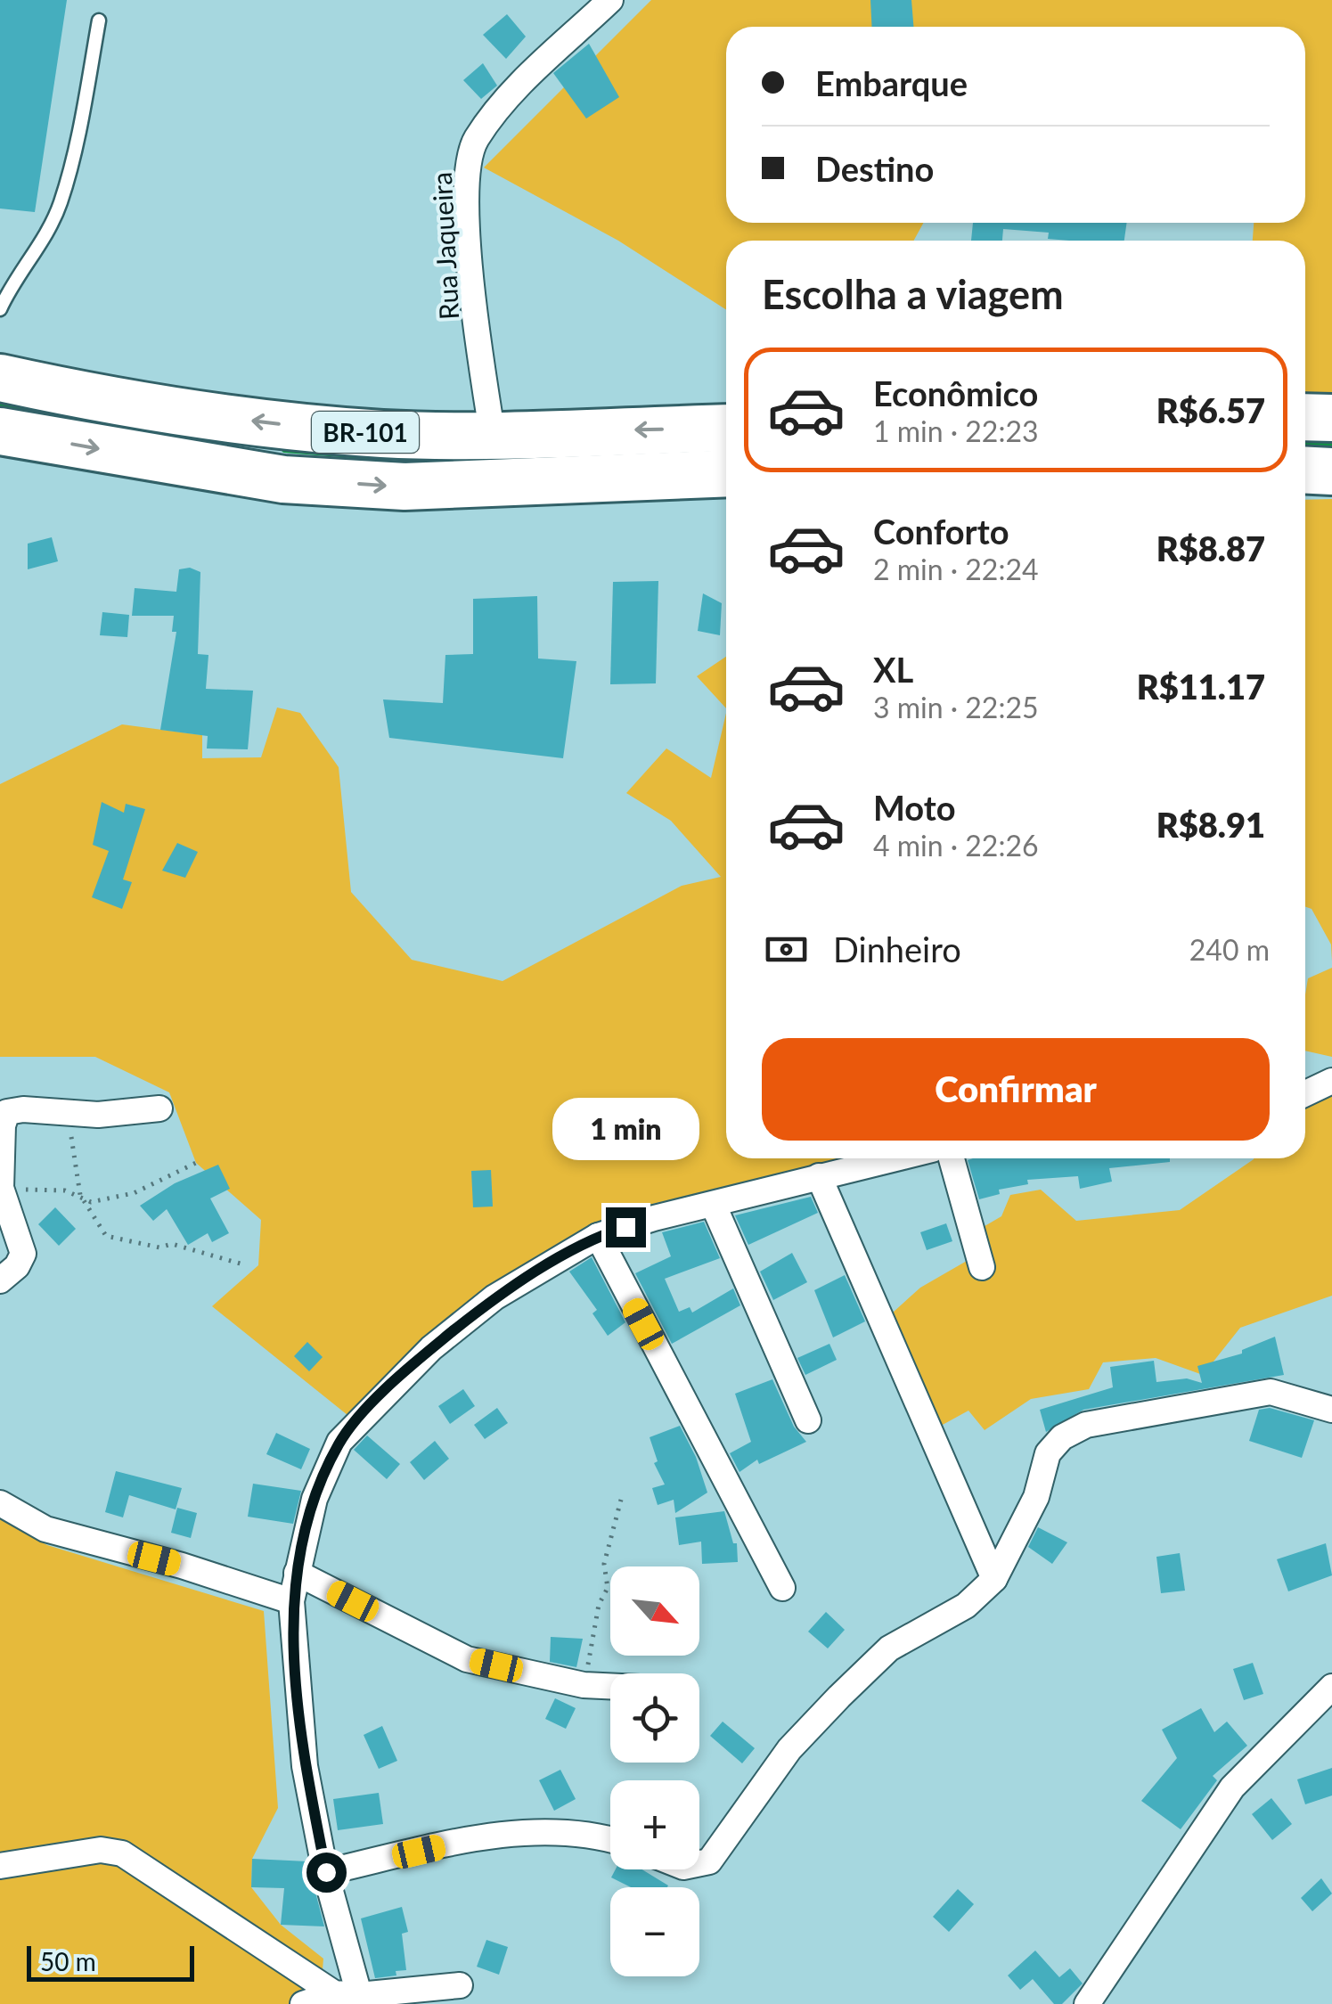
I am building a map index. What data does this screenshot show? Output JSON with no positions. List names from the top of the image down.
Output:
{
  "streets": {
    "highway": ["BR-101"],
    "street": ["Rua Jaqueira"]
  },
  "crossings": [
    ["Rua Jaqueira", "BR-101"]
  ],
  "scale_bar": "50 m",
  "north": "bottom right",
  "page": {
    "banner": ["Embarque", "Destino"],
    "heading": "Escolha a viagem",
    "list": [
      {
        "name": "Econômico",
        "note": "1 min · 22:23",
        "value": "R$6.57"
      },
      {
        "name": "Conforto",
        "note": "2 min · 22:24",
        "value": "R$8.87"
      },
      {
        "name": "XL",
        "note": "3 min · 22:25",
        "value": "R$11.17"
      },
      {
        "name": "Moto",
        "note": "4 min · 22:26",
        "value": "R$8.91"
      }
    ],
    "pay": ["Dinheiro", "240 m"],
    "buttons": "Confirmar",
    "bubble": "1 min",
    "map_buttons": ["+", "−"],
    "scale": "50 m"
  }
}
